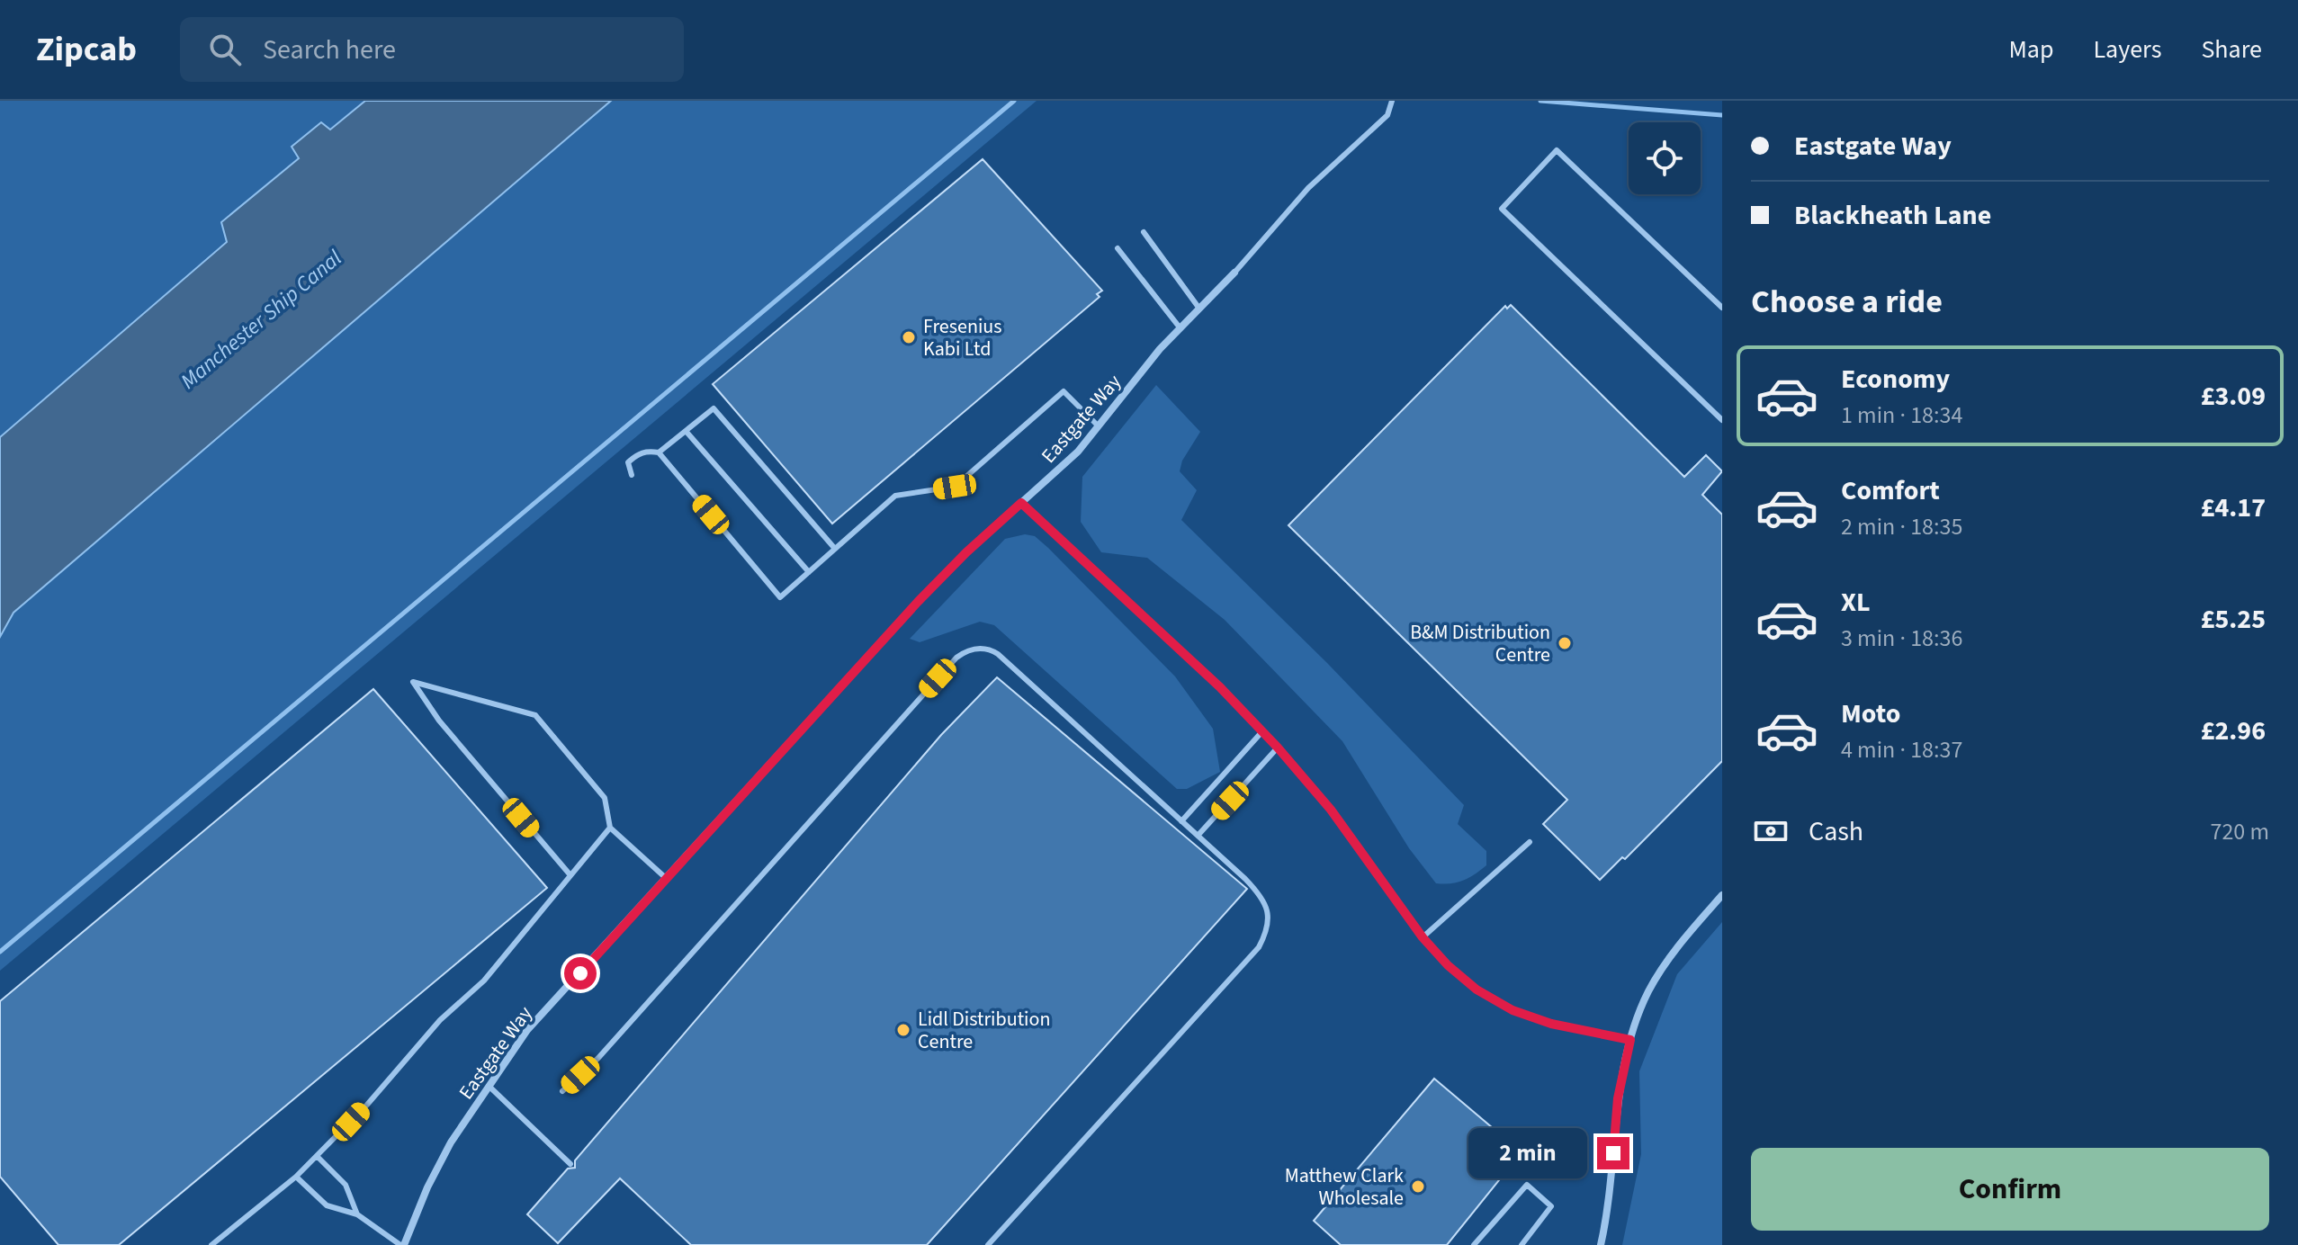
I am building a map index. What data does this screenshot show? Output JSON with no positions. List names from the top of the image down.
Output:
{
  "streets": {
    "street": ["Eastgate Way"]
  },
  "water": ["Manchester Ship Canal"],
  "places": [
    "Fresenius Kabi Ltd",
    "B&M Distribution Centre",
    "Lidl Distribution Centre",
    "Matthew Clark Wholesale"
  ],
  "page": {
    "header": "Zipcab",
    "search": "Search here",
    "nav": ["Map", "Layers", "Share"],
    "banner": ["Eastgate Way", "Blackheath Lane"],
    "heading": "Choose a ride",
    "list": [
      {
        "name": "Economy",
        "note": "1 min · 18:34",
        "value": "£3.09"
      },
      {
        "name": "Comfort",
        "note": "2 min · 18:35",
        "value": "£4.17"
      },
      {
        "name": "XL",
        "note": "3 min · 18:36",
        "value": "£5.25"
      },
      {
        "name": "Moto",
        "note": "4 min · 18:37",
        "value": "£2.96"
      }
    ],
    "pay": ["Cash", "720 m"],
    "bubble": "2 min",
    "buttons": "Confirm"
  }
}
